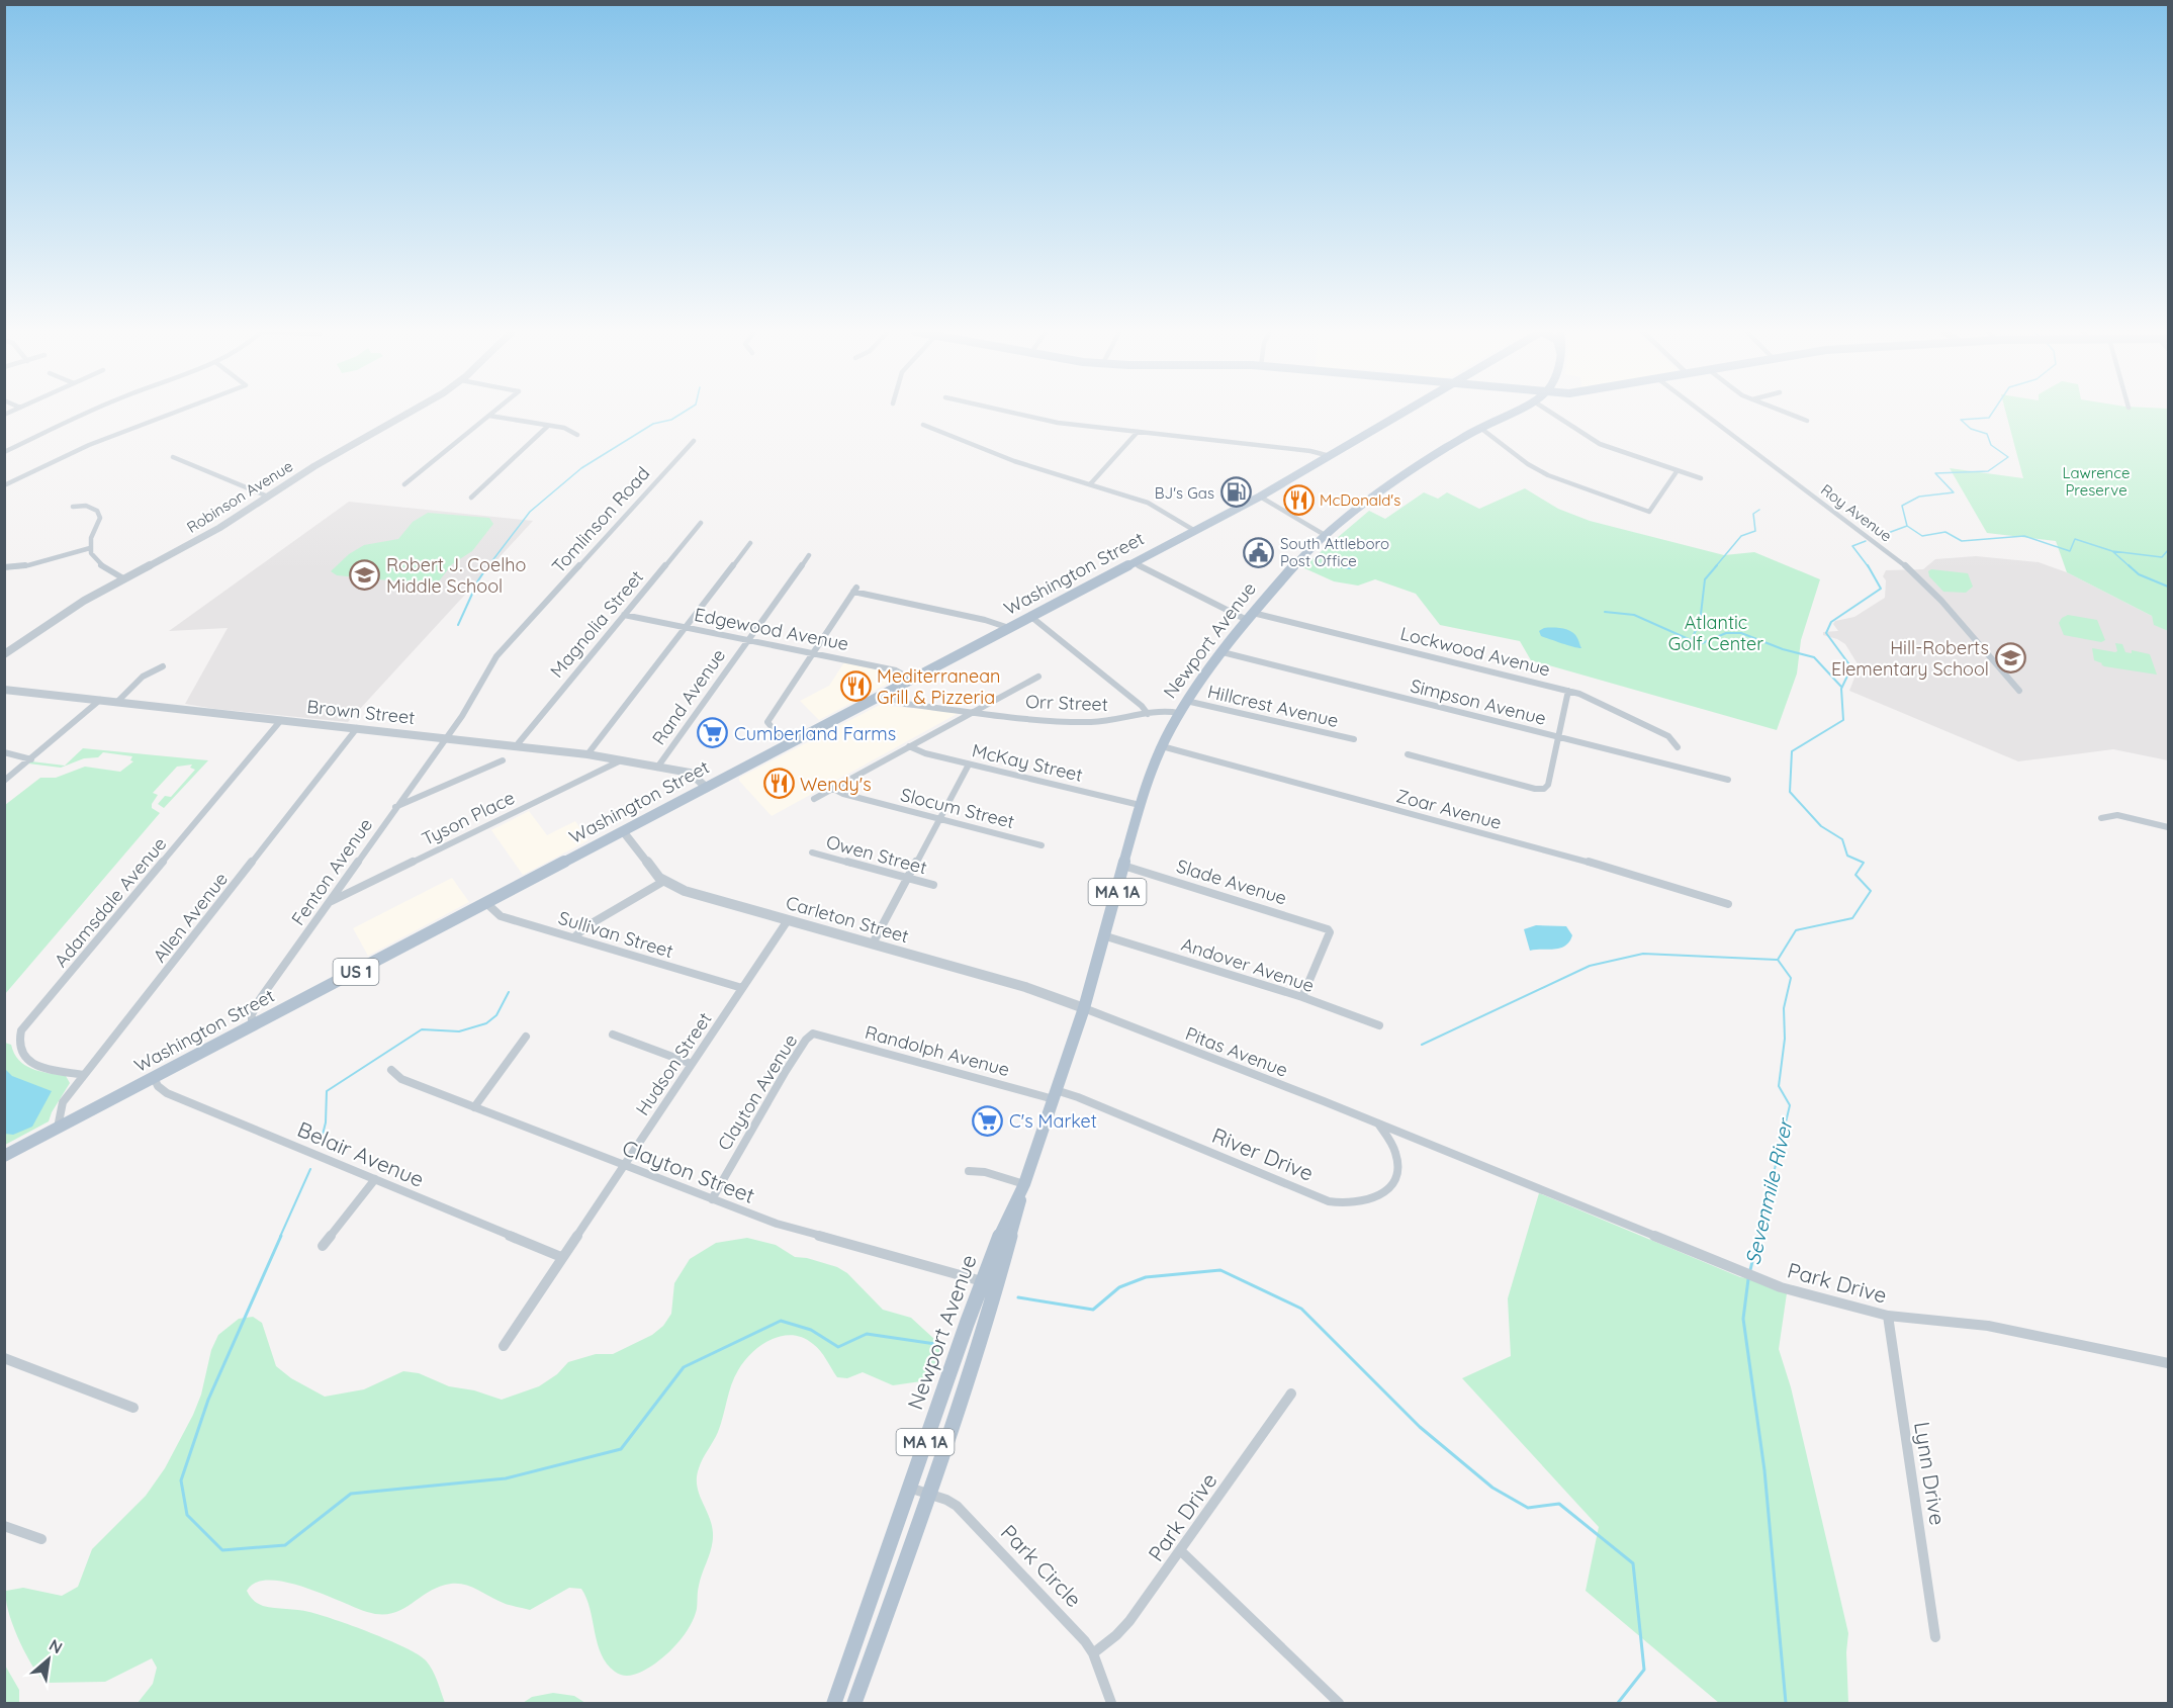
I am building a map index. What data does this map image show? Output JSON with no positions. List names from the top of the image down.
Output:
{
  "streets": {
    "main road": [
      "Washington Street",
      "Newport Avenue",
      "MA 1A",
      "US 1"
    ],
    "street": [
      "Robinson Avenue",
      "Roy Avenue",
      "Tomlinson Road",
      "Magnolia Street",
      "Edgewood Avenue",
      "Lockwood Avenue",
      "Rand Avenue",
      "Simpson Avenue",
      "Orr Street",
      "Hillcrest Avenue",
      "Brown Street",
      "McKay Street",
      "Slocum Street",
      "Zoar Avenue",
      "Tyson Place",
      "Owen Street",
      "Fenton Avenue",
      "Slade Avenue",
      "Adamsdale Avenue",
      "Allen Avenue",
      "Carleton Street",
      "Sullivan Street",
      "Andover Avenue",
      "Randolph Avenue",
      "Pitas Avenue",
      "Hudson Street",
      "Clayton Avenue",
      "Belair Avenue",
      "River Drive",
      "Clayton Street",
      "Park Drive",
      "Lynn Drive",
      "Park Circle"
    ]
  },
  "crossings": [
    ["Tomlinson Road", "Brown Street"],
    ["Tomlinson Road", "Fenton Avenue"],
    ["Washington Street", "Edgewood Avenue"],
    ["Washington Street", "Lockwood Avenue"],
    ["Washington Street", "Orr Street"],
    ["Washington Street", "Brown Street"],
    ["Washington Street", "Fenton Avenue"],
    ["Washington Street", "Allen Avenue"],
    ["Washington Street", "Carleton Street"],
    ["Washington Street", "Sullivan Street"],
    ["Washington Street", "Belair Avenue"],
    ["Magnolia Street", "Edgewood Avenue"],
    ["Magnolia Street", "Brown Street"],
    ["Edgewood Avenue", "Rand Avenue"],
    ["Newport Avenue", "Lockwood Avenue"],
    ["Newport Avenue", "Simpson Avenue"],
    ["Newport Avenue", "Orr Street"],
    ["Newport Avenue", "Hillcrest Avenue"],
    ["Newport Avenue", "McKay Street"],
    ["Newport Avenue", "Zoar Avenue"],
    ["Newport Avenue", "Slade Avenue"],
    ["Newport Avenue", "Carleton Street"],
    ["Newport Avenue", "Andover Avenue"],
    ["Newport Avenue", "Randolph Avenue"],
    ["Newport Avenue", "Pitas Avenue"],
    ["Newport Avenue", "River Drive"],
    ["Newport Avenue", "Clayton Street"],
    ["Newport Avenue", "Park Circle"],
    ["Rand Avenue", "Brown Street"],
    ["Brown Street", "Tyson Place"],
    ["Brown Street", "Fenton Avenue"],
    ["Brown Street", "Adamsdale Avenue"],
    ["Brown Street", "Allen Avenue"],
    ["Tyson Place", "Fenton Avenue"],
    ["Slade Avenue", "Andover Avenue"],
    ["Adamsdale Avenue", "Allen Avenue"],
    ["Carleton Street", "Pitas Avenue"],
    ["Carleton Street", "Hudson Street"],
    ["Sullivan Street", "Hudson Street"],
    ["Randolph Avenue", "Clayton Avenue"],
    ["Randolph Avenue", "River Drive"],
    ["Pitas Avenue", "River Drive"],
    ["Pitas Avenue", "Park Drive"],
    ["Hudson Street", "Belair Avenue"],
    ["Hudson Street", "Clayton Street"],
    ["Clayton Avenue", "Clayton Street"],
    ["River Drive", "Park Drive"],
    ["Park Drive", "Lynn Drive"],
    ["Park Drive", "Park Circle"]
  ],
  "water": ["Sevenmile River"],
  "parks": ["Lawrence Preserve", "Atlantic Golf Center"],
  "places": {
    "fuel station": ["BJ's Gas"],
    "restaurant": ["McDonald's", "Mediterranean Grill & Pizzeria", "Wendy's"],
    "public building": ["South Attleboro Post Office"],
    "school or university": ["Robert J. Coelho Middle School", "Hill-Roberts Elementary School"],
    "supermarket": ["Cumberland Farms", "C's Market"]
  },
  "north": "top right"
}
